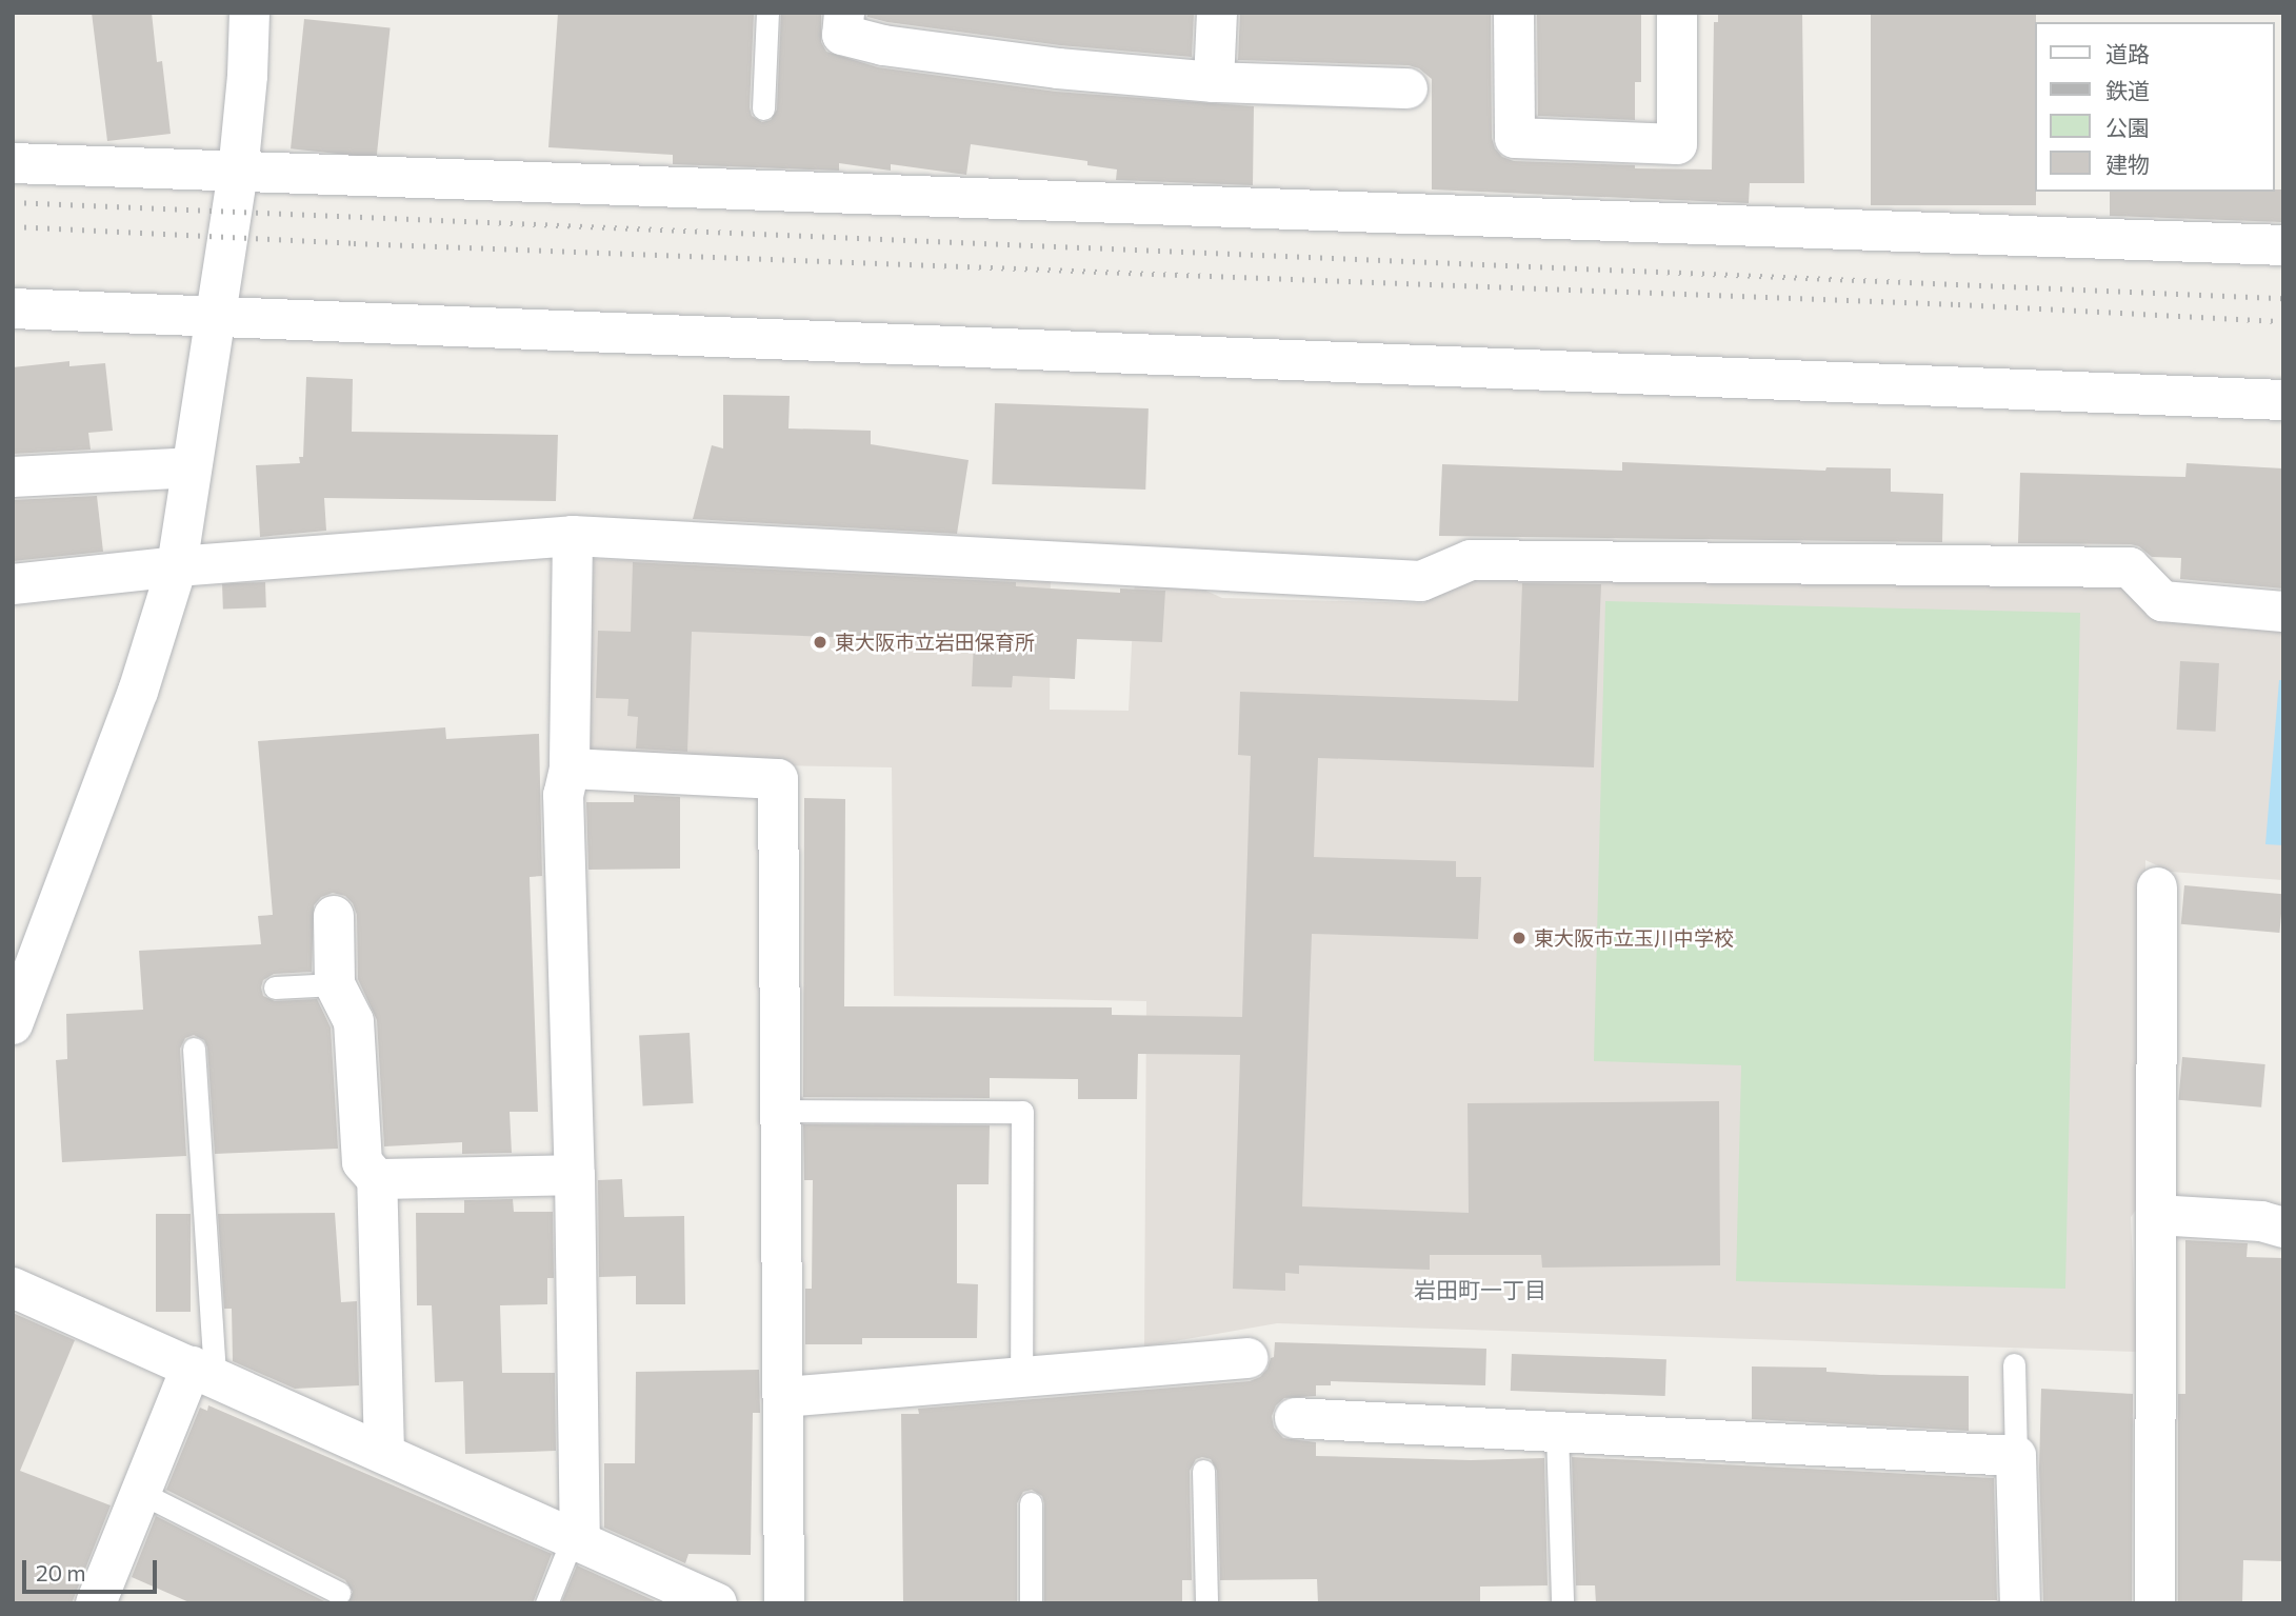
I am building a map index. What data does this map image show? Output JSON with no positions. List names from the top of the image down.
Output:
{
  "districts": ["岩田町一丁目"],
  "places": ["東大阪市立岩田保育所", "東大阪市立玉川中学校"],
  "legend": [
    "道路",
    "鉄道",
    "公園",
    "建物"
  ],
  "scale_bar": "20 m"
}
